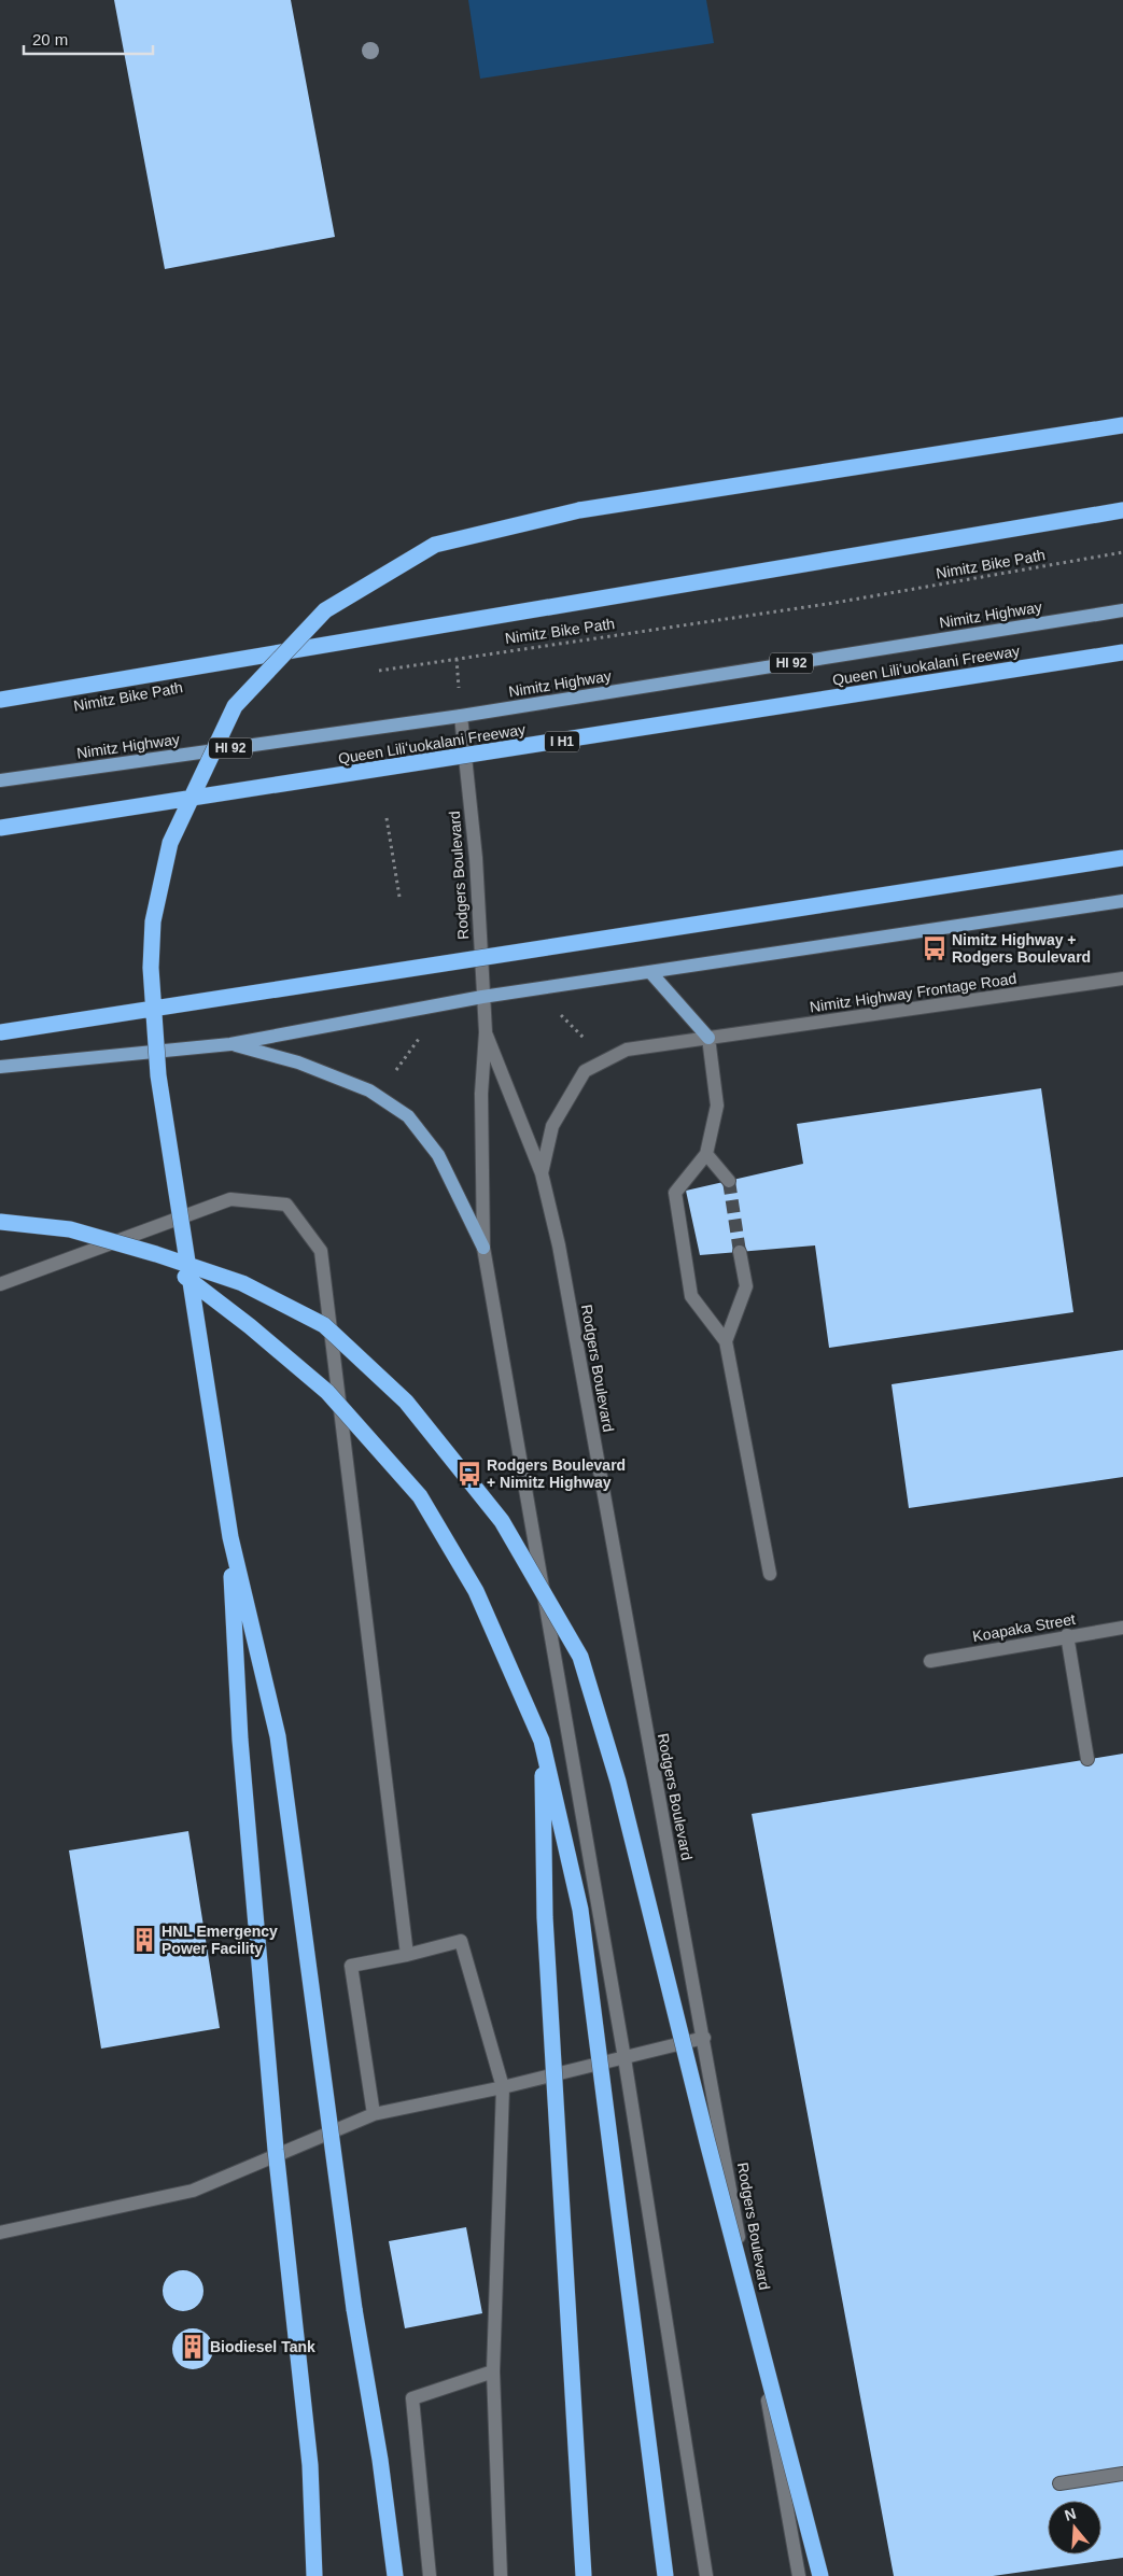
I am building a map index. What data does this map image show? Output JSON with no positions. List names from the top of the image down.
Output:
{
  "streets": {
    "highway": ["Queen Liliʻuokalani Freeway", "I H1"],
    "main road": ["Nimitz Highway", "HI 92"],
    "street": ["Rodgers Boulevard", "Nimitz Highway Frontage Road", "Koapaka Street"],
    "path": ["Nimitz Bike Path"]
  },
  "crossings": [
    ["Nimitz Highway", "Rodgers Boulevard"],
    ["Rodgers Boulevard", "Nimitz Highway Frontage Road"]
  ],
  "places": {
    "bus stop": ["Nimitz Highway + Rodgers Boulevard", "Rodgers Boulevard + Nimitz Highway"],
    "building": ["HNL Emergency Power Facility", "Biodiesel Tank"]
  },
  "scale_bar": "20 m",
  "north": "top"
}
